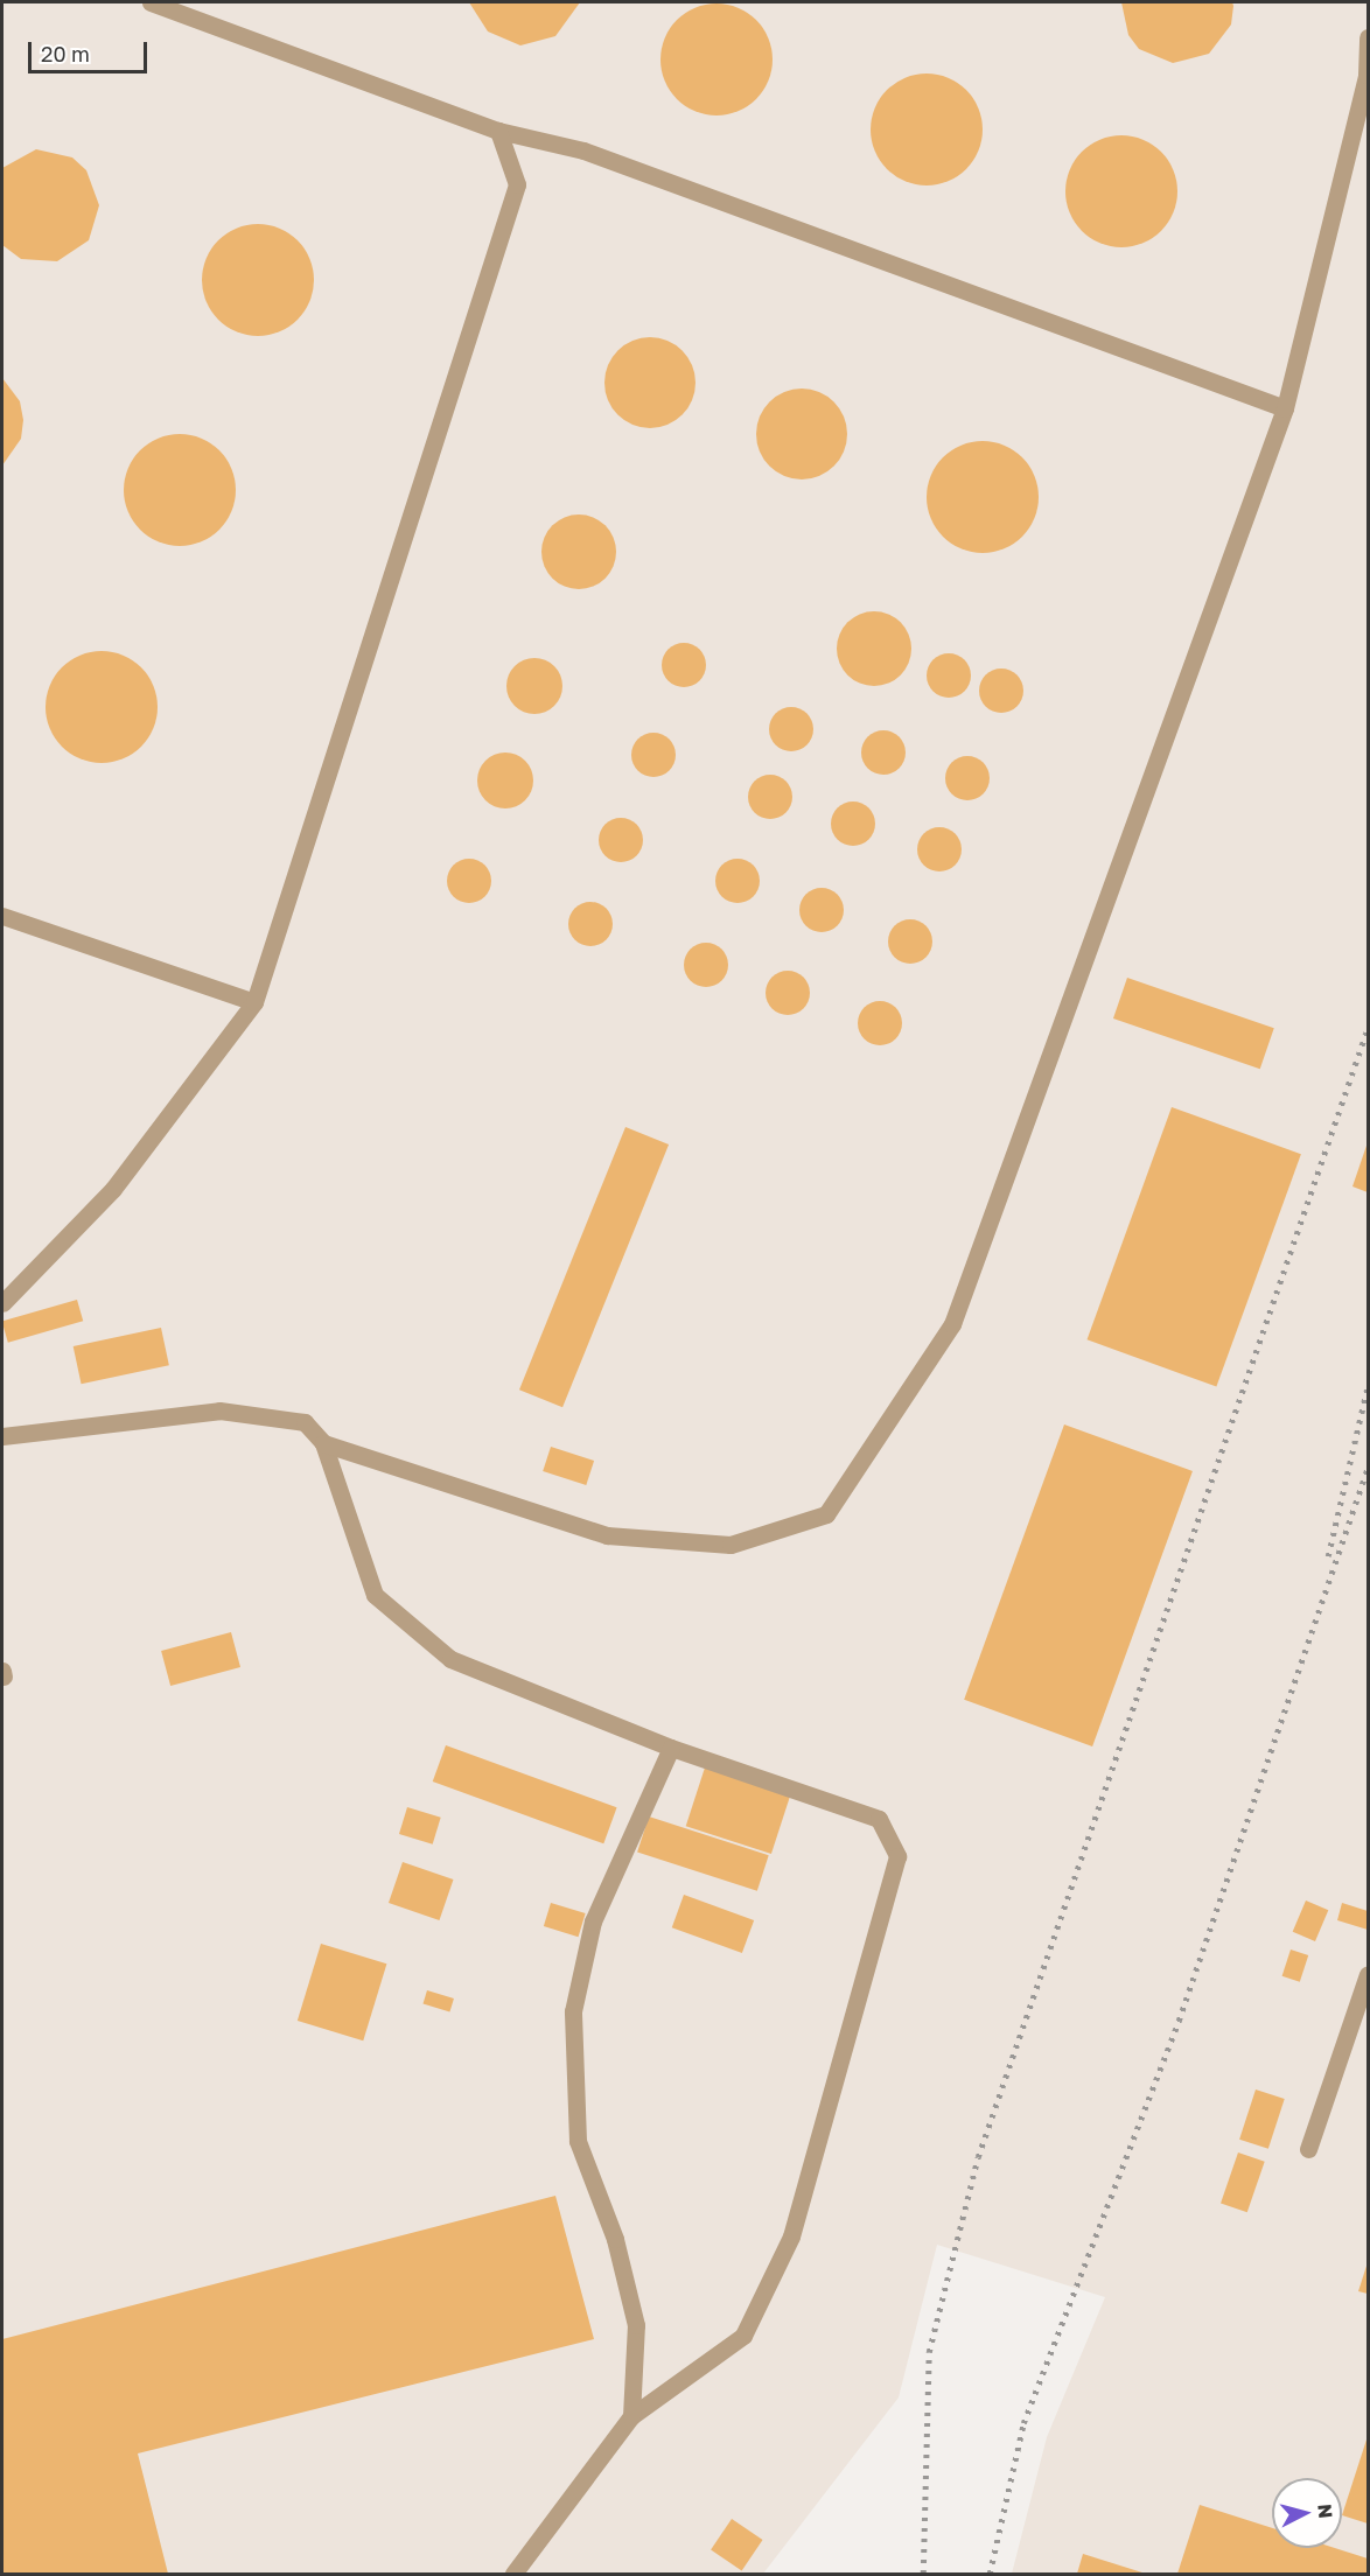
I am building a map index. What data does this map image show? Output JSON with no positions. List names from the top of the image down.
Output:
{
  "scale_bar": "20 m",
  "north": "right"
}
